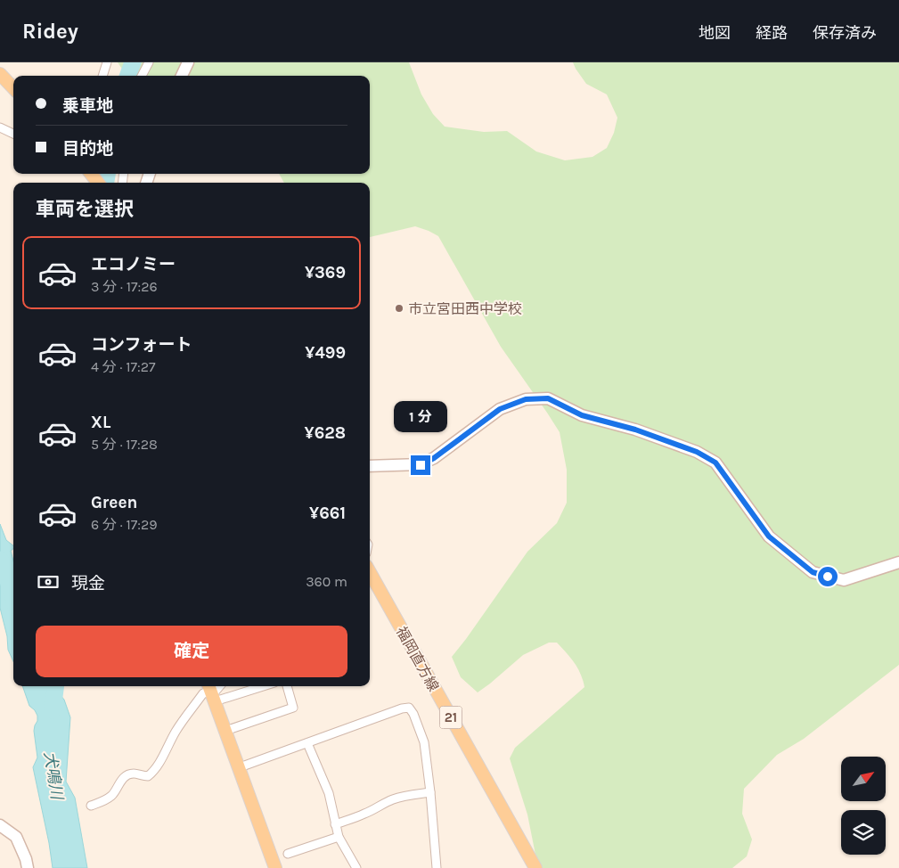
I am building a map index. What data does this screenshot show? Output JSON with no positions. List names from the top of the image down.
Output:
{
  "streets": {
    "main road": ["福岡直方線", "21"]
  },
  "water": ["犬鳴川"],
  "places": ["市立宮田西中学校"],
  "north": "top right",
  "page": {
    "header": "Ridey",
    "nav": ["地図", "経路", "保存済み"],
    "banner": ["乗車地", "目的地"],
    "heading": "車両を選択",
    "list": [
      {
        "name": "エコノミー",
        "note": "3 分 · 17:26",
        "value": "¥369"
      },
      {
        "name": "コンフォート",
        "note": "4 分 · 17:27",
        "value": "¥499"
      },
      {
        "name": "XL",
        "note": "5 分 · 17:28",
        "value": "¥628"
      },
      {
        "name": "Green",
        "note": "6 分 · 17:29",
        "value": "¥661"
      }
    ],
    "bubble": "1 分",
    "pay": ["現金", "360 m"],
    "buttons": "確定"
  }
}
